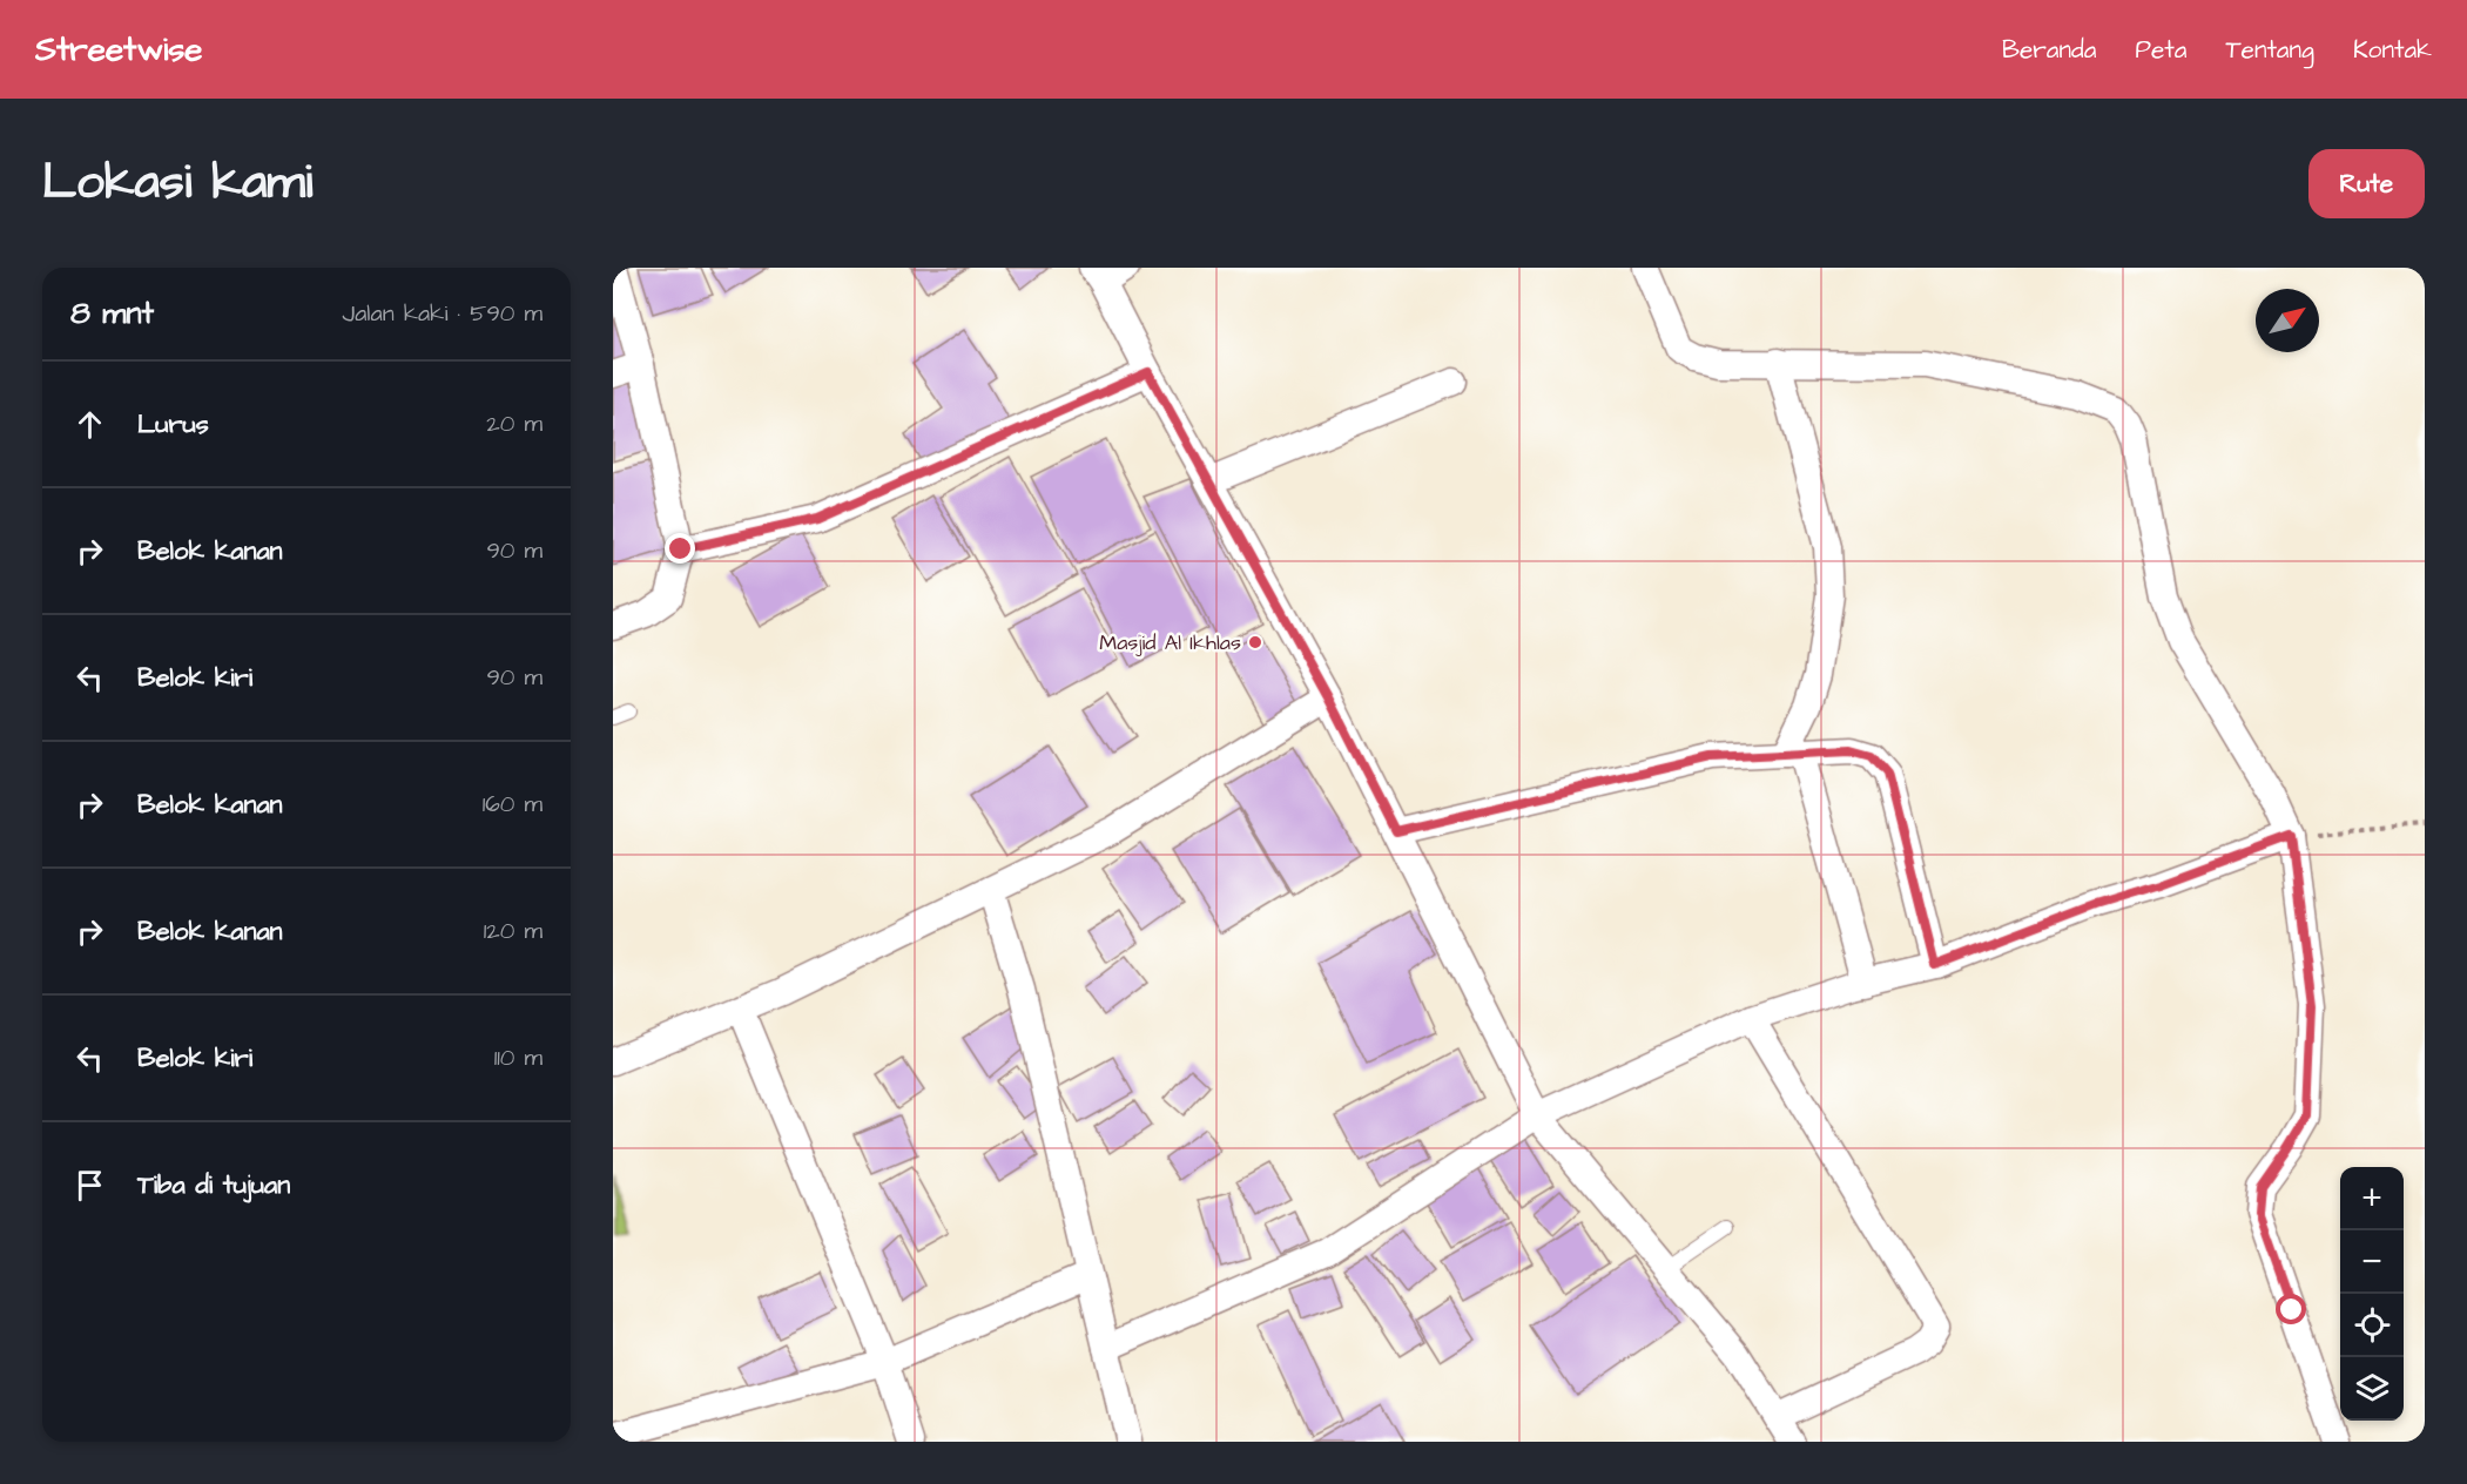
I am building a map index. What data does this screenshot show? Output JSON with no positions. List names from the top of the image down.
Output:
{
  "places": ["Masjid Al Ikhlas"],
  "north": "top right",
  "page": {
    "header": "Streetwise",
    "nav": [
      "Beranda",
      "Peta",
      "Tentang",
      "Kontak"
    ],
    "title": "Lokasi kami",
    "buttons": "Rute",
    "heading": ["8 mnt", "Jalan kaki · 590 m"],
    "list": [
      ["Lurus", "20 m"],
      ["Belok kanan", "90 m"],
      ["Belok kiri", "90 m"],
      ["Belok kanan", "160 m"],
      ["Belok kanan", "120 m"],
      ["Belok kiri", "110 m"],
      "Tiba di tujuan"
    ],
    "map_buttons": ["+", "−"]
  }
}
